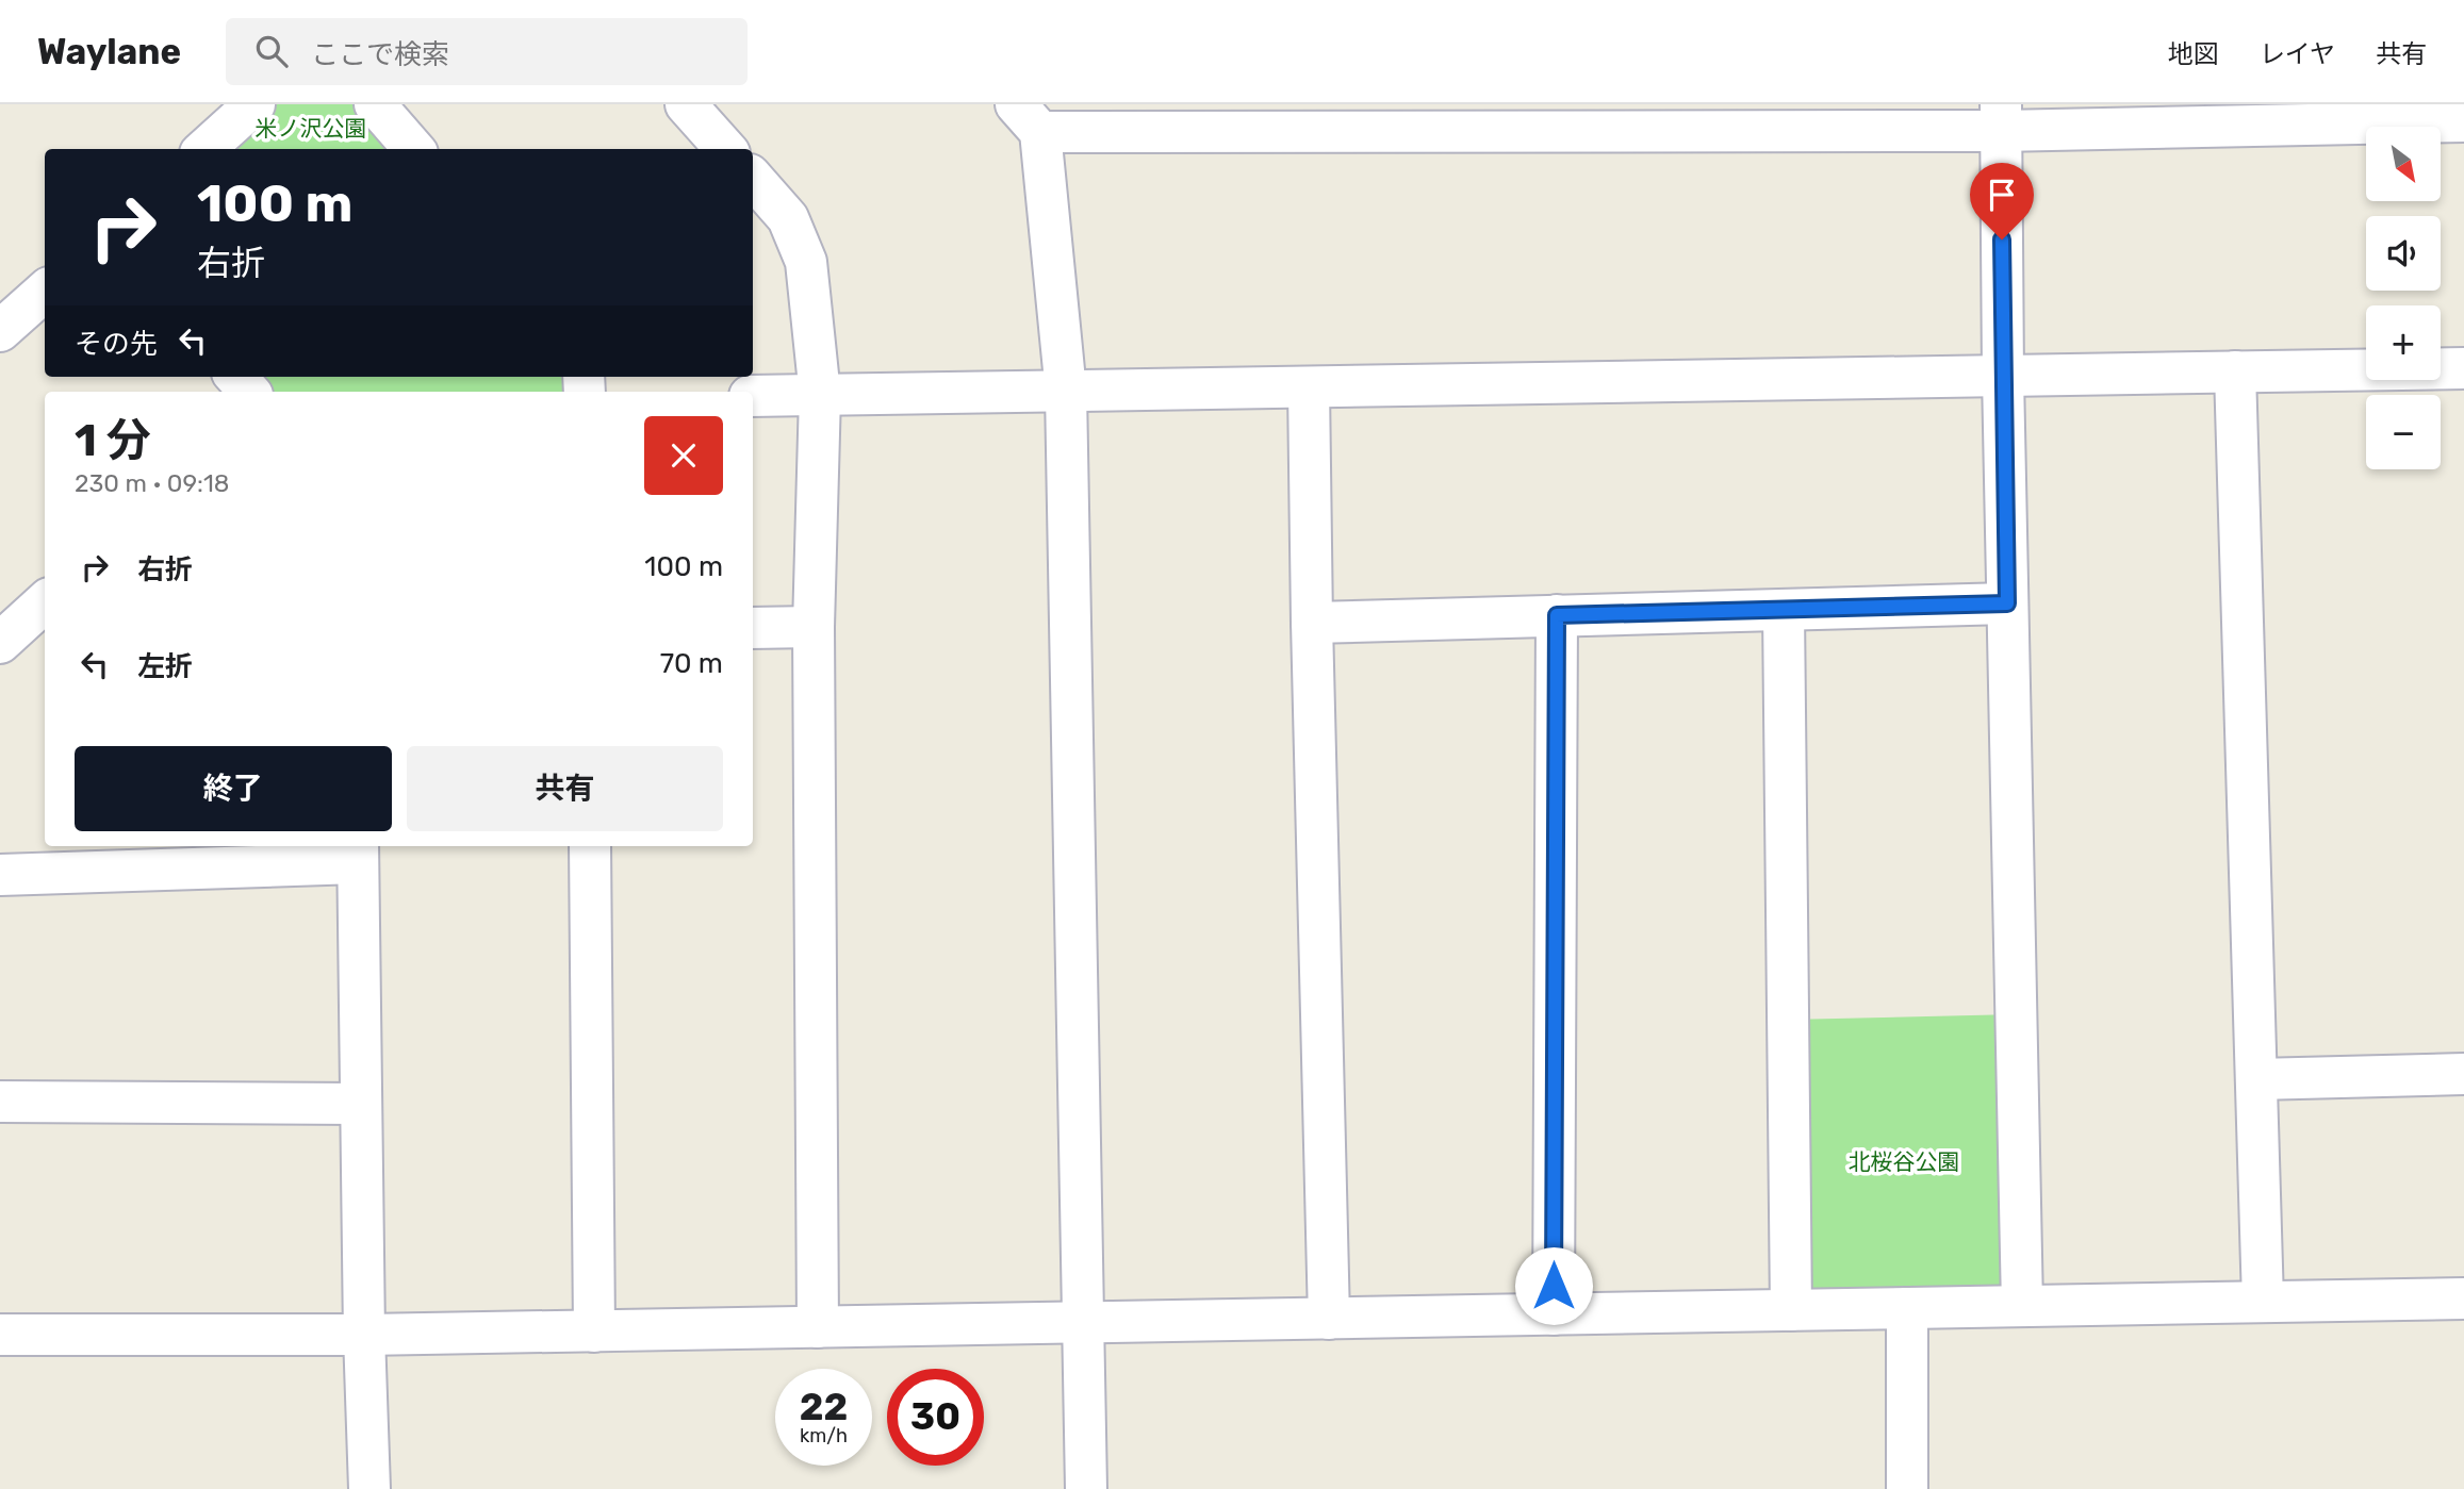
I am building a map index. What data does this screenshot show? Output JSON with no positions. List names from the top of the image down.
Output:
{
  "parks": ["米ノ沢公園", "北桜谷公園"],
  "north": "bottom right",
  "page": {
    "header": "Waylane",
    "search": "ここで検索",
    "nav": ["地図", "レイヤ", "共有"],
    "map_buttons": ["+", "−"],
    "turn": ["100 m", "右折"],
    "then": "その先",
    "heading": ["1 分", "230 m · 09:18"],
    "list": [
      {
        "name": "右折",
        "value": "100 m"
      },
      {
        "name": "左折",
        "value": "70 m"
      }
    ],
    "buttons": ["終了", "共有"],
    "speed": "22 km/h",
    "limit": "30"
  }
}
